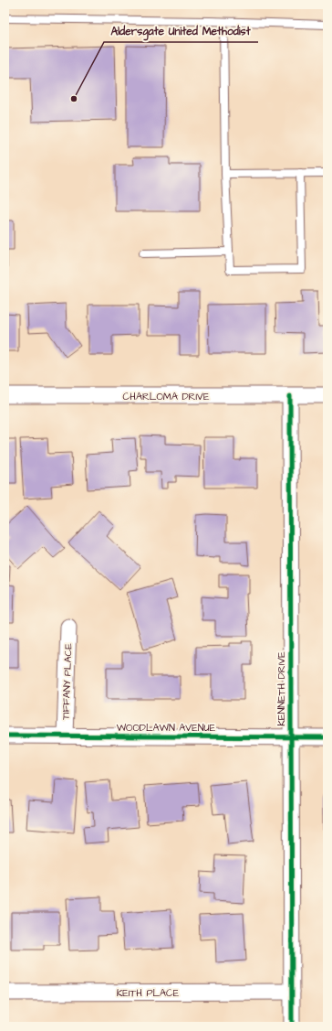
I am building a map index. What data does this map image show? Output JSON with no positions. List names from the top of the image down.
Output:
{
  "streets": {
    "street": [
      "CHARLOMA DRIVE",
      "TIFFANY PLACE",
      "KENNETH DRIVE",
      "WOODLAWN AVENUE",
      "KEITH PLACE"
    ]
  },
  "crossings": [
    ["CHARLOMA DRIVE", "KENNETH DRIVE"],
    ["TIFFANY PLACE", "WOODLAWN AVENUE"],
    ["KENNETH DRIVE", "WOODLAWN AVENUE"],
    ["KENNETH DRIVE", "KEITH PLACE"]
  ],
  "places": ["Aldersgate United Methodist"]
}
